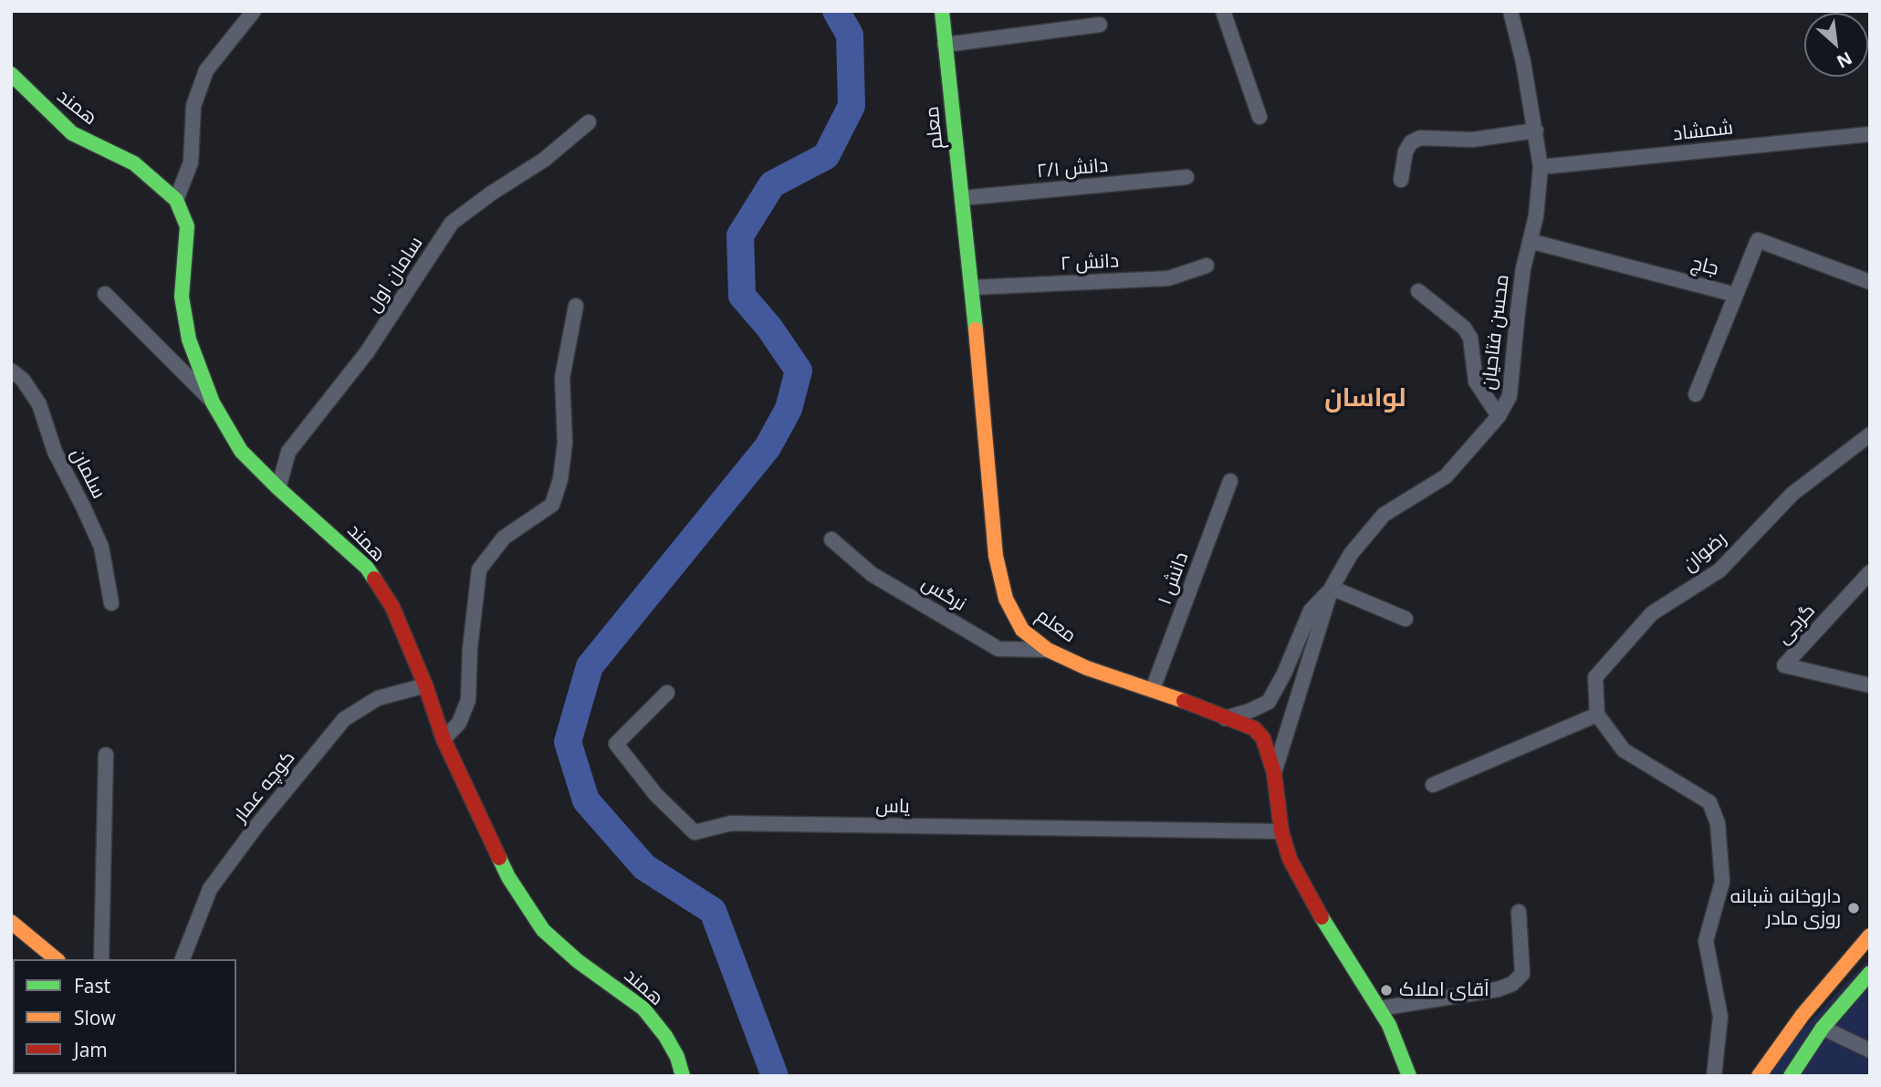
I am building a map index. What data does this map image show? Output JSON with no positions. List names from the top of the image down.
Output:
{
  "streets": {
    "main road": ["همند", "معلم"],
    "street": [
      "شمشاد",
      "دانش ۲/۱",
      "دانش ۲",
      "جاج",
      "سامان اول",
      "محسن فتاحیان",
      "سلمان",
      "رضوان",
      "دانش ۱",
      "نرگس",
      "گرجی",
      "کوچه عمار",
      "یاس"
    ]
  },
  "crossings": [
    ["همند", "سامان اول"],
    ["همند", "کوچه عمار"],
    ["معلم", "دانش ۲/۱"],
    ["معلم", "دانش ۲"],
    ["معلم", "محسن فتاحیان"],
    ["معلم", "دانش ۱"],
    ["معلم", "نرگس"],
    ["معلم", "یاس"],
    ["شمشاد", "محسن فتاحیان"],
    ["جاج", "محسن فتاحیان"]
  ],
  "districts": ["لواسان"],
  "places": ["داروخانه شبانه روزی مادر", "آقای املاک"],
  "legend": ["Fast", "Slow", "Jam"],
  "north": "bottom right"
}
